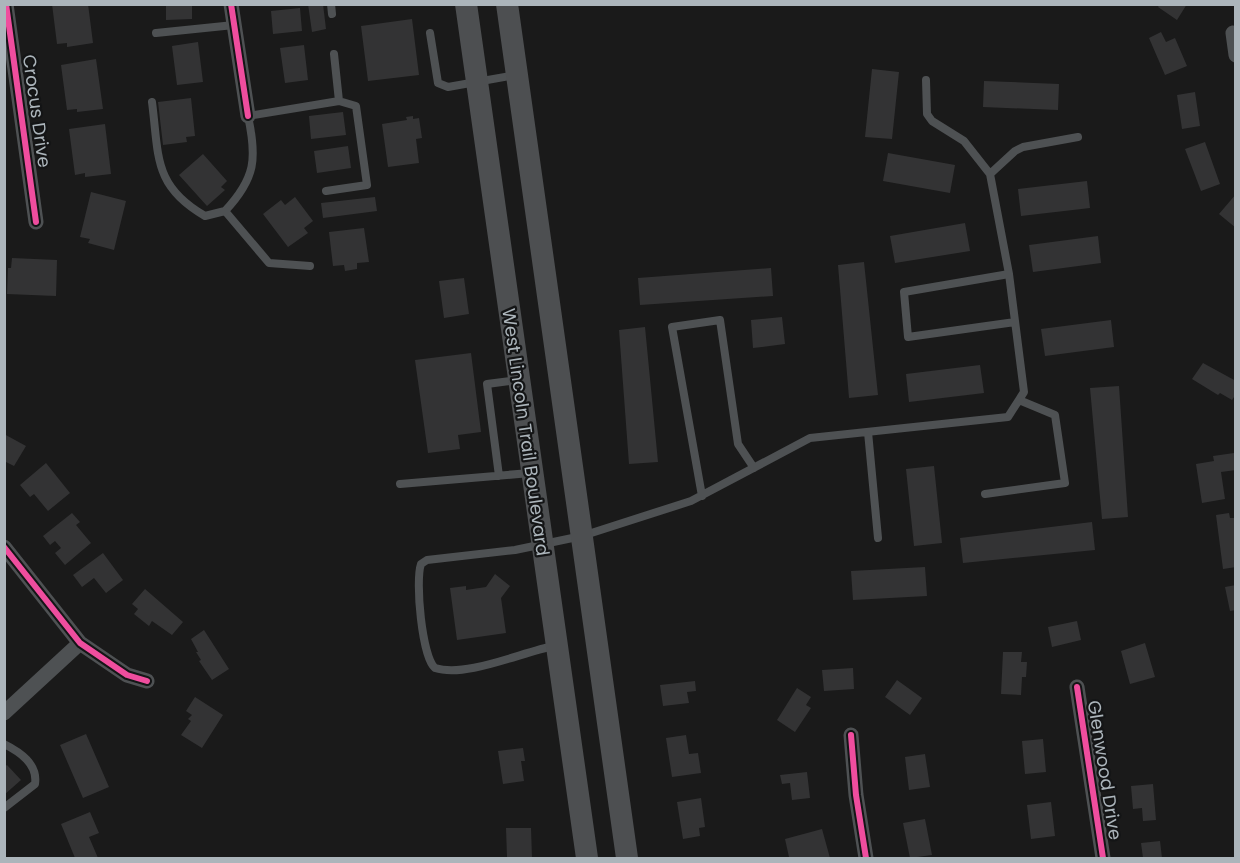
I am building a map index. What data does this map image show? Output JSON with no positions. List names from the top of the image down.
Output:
{
  "streets": {
    "main road": ["West Lincoln Trail Boulevard"],
    "street": ["Crocus Drive", "Glenwood Drive"]
  }
}
